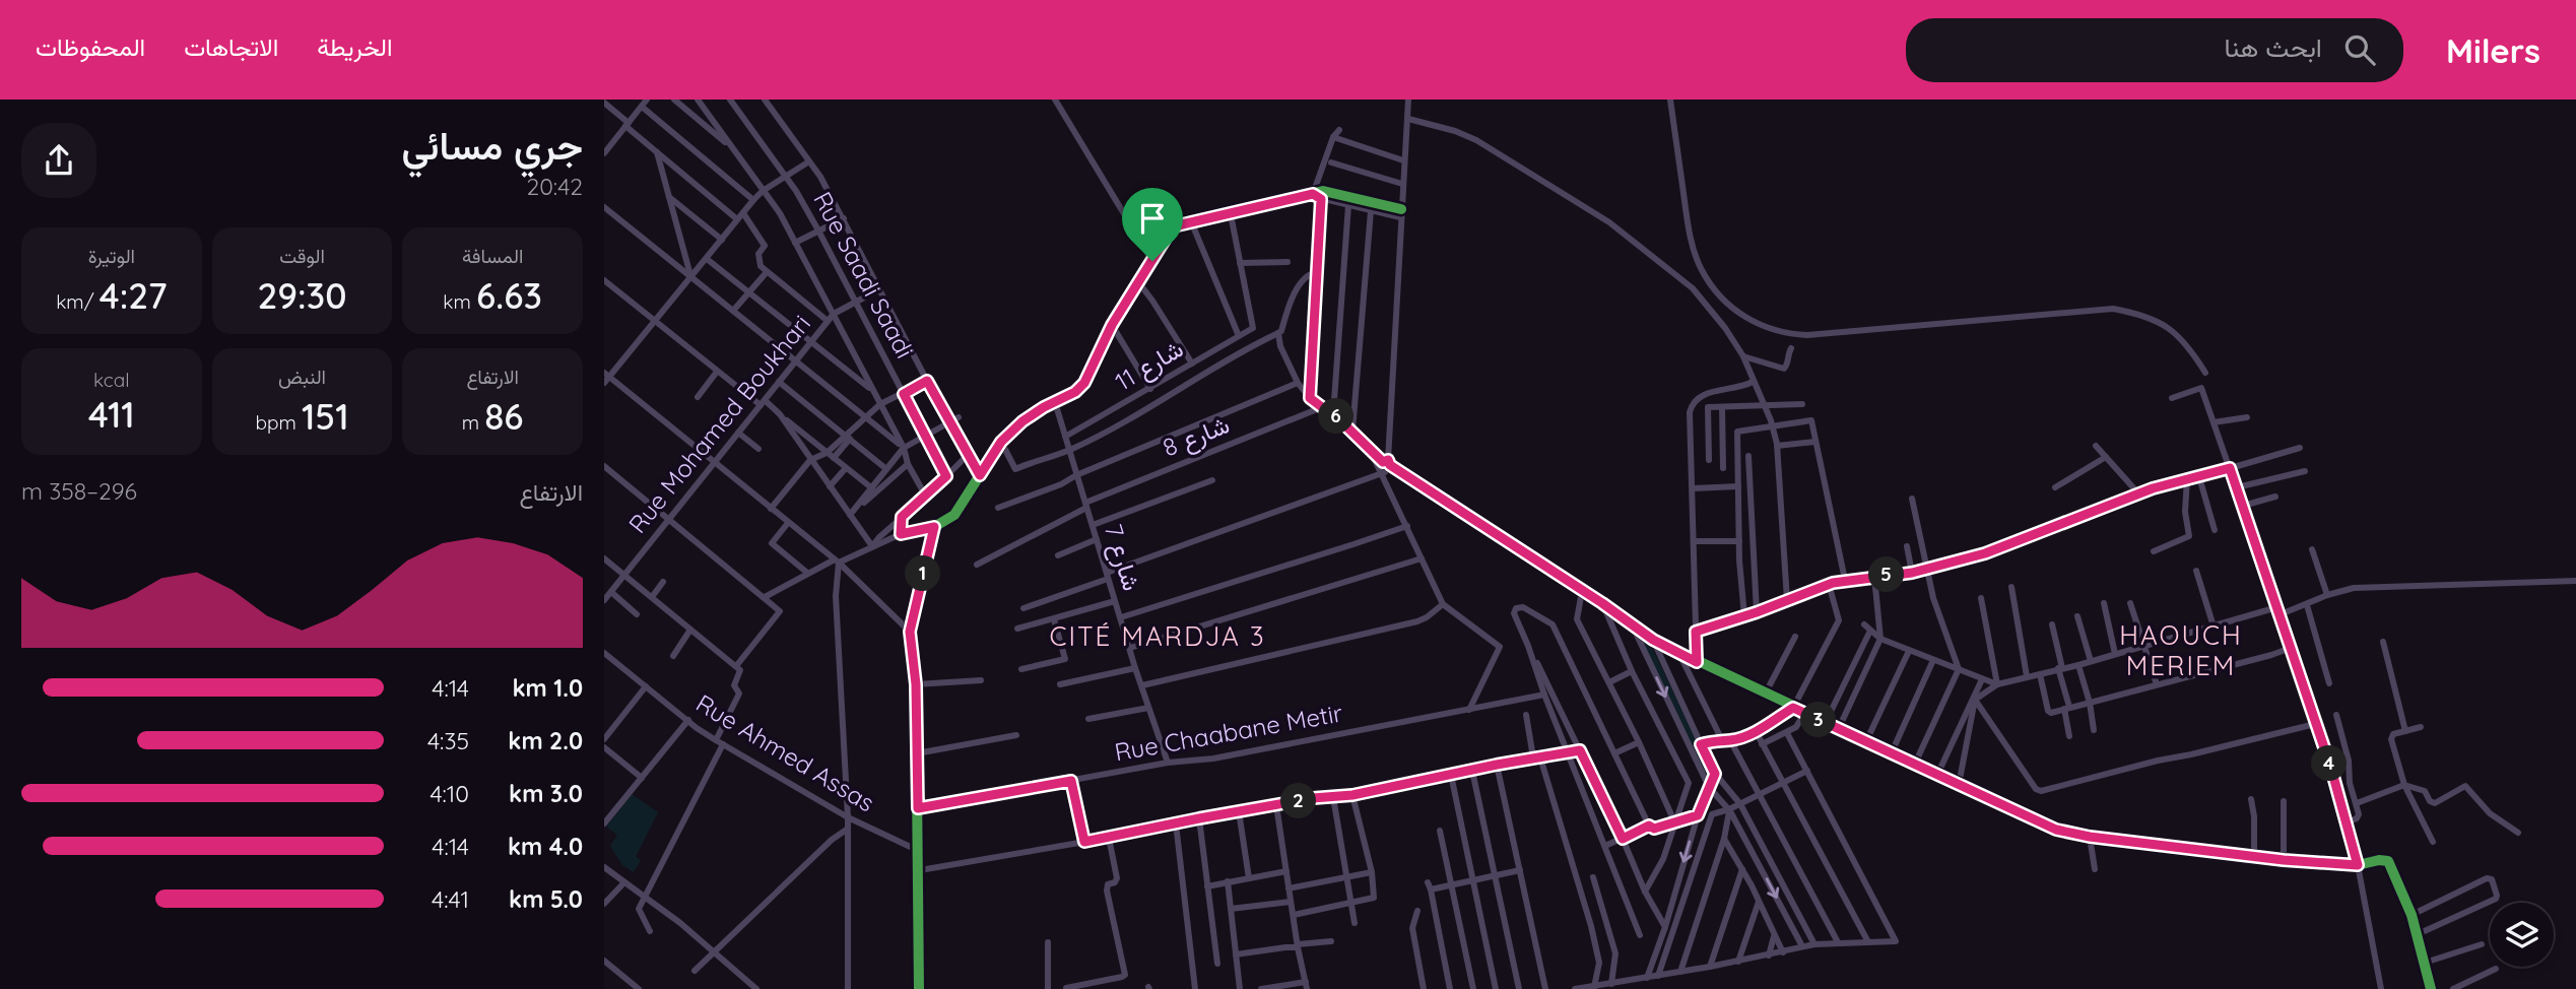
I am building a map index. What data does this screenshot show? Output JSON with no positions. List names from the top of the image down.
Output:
{
  "streets": {
    "street": [
      "Rue Saadi Saadi",
      "شارع 11",
      "Rue Mohamed Boukhari",
      "شارع 8",
      "شارع 7",
      "Rue Chaabane Metir",
      "Rue Ahmed Assas"
    ]
  },
  "crossings": [
    ["Rue Saadi Saadi", "Rue Mohamed Boukhari"],
    ["شارع 11", "شارع 7"],
    ["شارع 8", "شارع 7"],
    ["شارع 7", "Rue Chaabane Metir"]
  ],
  "districts": ["HAOUCH MERIEM", "CITÉ MARDJA 3"],
  "page": {
    "header": "Milers",
    "search": "ابحث هنا",
    "nav": ["الخريطة", "الاتجاهات", "المحفوظات"],
    "heading": ["جري مسائي", "20:42"],
    "stats": [
      ["المسافة", "6.63 km"],
      ["الوقت", "29:30"],
      ["الوتيرة", "4:27 /km"],
      ["الارتفاع", "86 m"],
      ["النبض", "151 bpm"],
      ["kcal", "411"]
    ],
    "pins": [
      "6",
      "1",
      "5",
      "3",
      "4",
      "2"
    ],
    "chart": ["الارتفاع", "296–358 m"],
    "list": [
      {
        "name": "1.0 km",
        "note": "4:14"
      },
      {
        "name": "2.0 km",
        "note": "4:35"
      },
      {
        "name": "3.0 km",
        "note": "4:10"
      },
      {
        "name": "4.0 km",
        "note": "4:14"
      },
      {
        "name": "5.0 km",
        "note": "4:41"
      }
    ]
  }
}
